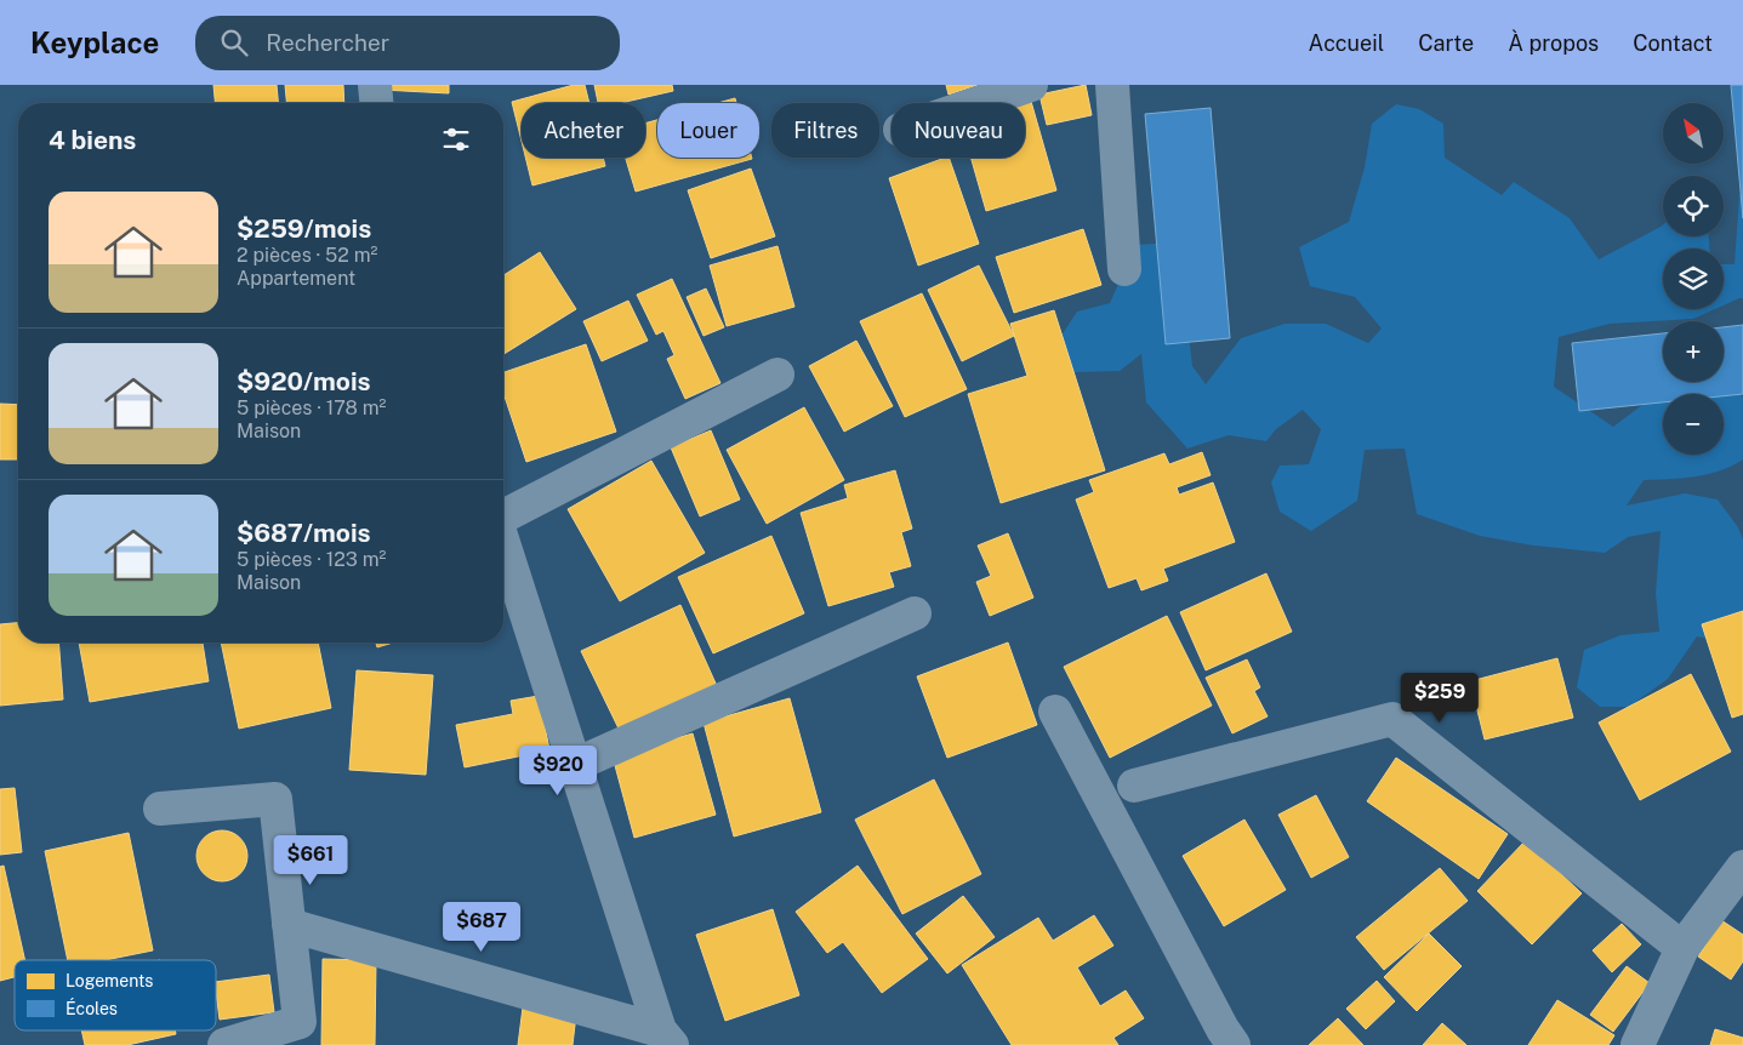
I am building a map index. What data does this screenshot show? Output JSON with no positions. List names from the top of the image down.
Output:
{
  "legend": ["Logements", "Écoles"],
  "north": "top left",
  "page": {
    "header": "Keyplace",
    "search": "Rechercher",
    "nav": [
      "Accueil",
      "Carte",
      "À propos",
      "Contact"
    ],
    "map_buttons": ["+", "−"],
    "chip": [
      "Acheter",
      "Louer",
      "Filtres",
      "Nouveau"
    ],
    "heading": "4 biens",
    "list": [
      {
        "name": "$259/mois",
        "note": "2 pièces · 52 m² · Appartement"
      },
      {
        "name": "$920/mois",
        "note": "5 pièces · 178 m² · Maison"
      },
      {
        "name": "$687/mois",
        "note": "5 pièces · 123 m² · Maison"
      }
    ],
    "price": [
      "$259",
      "$920",
      "$661",
      "$687"
    ]
  }
}
